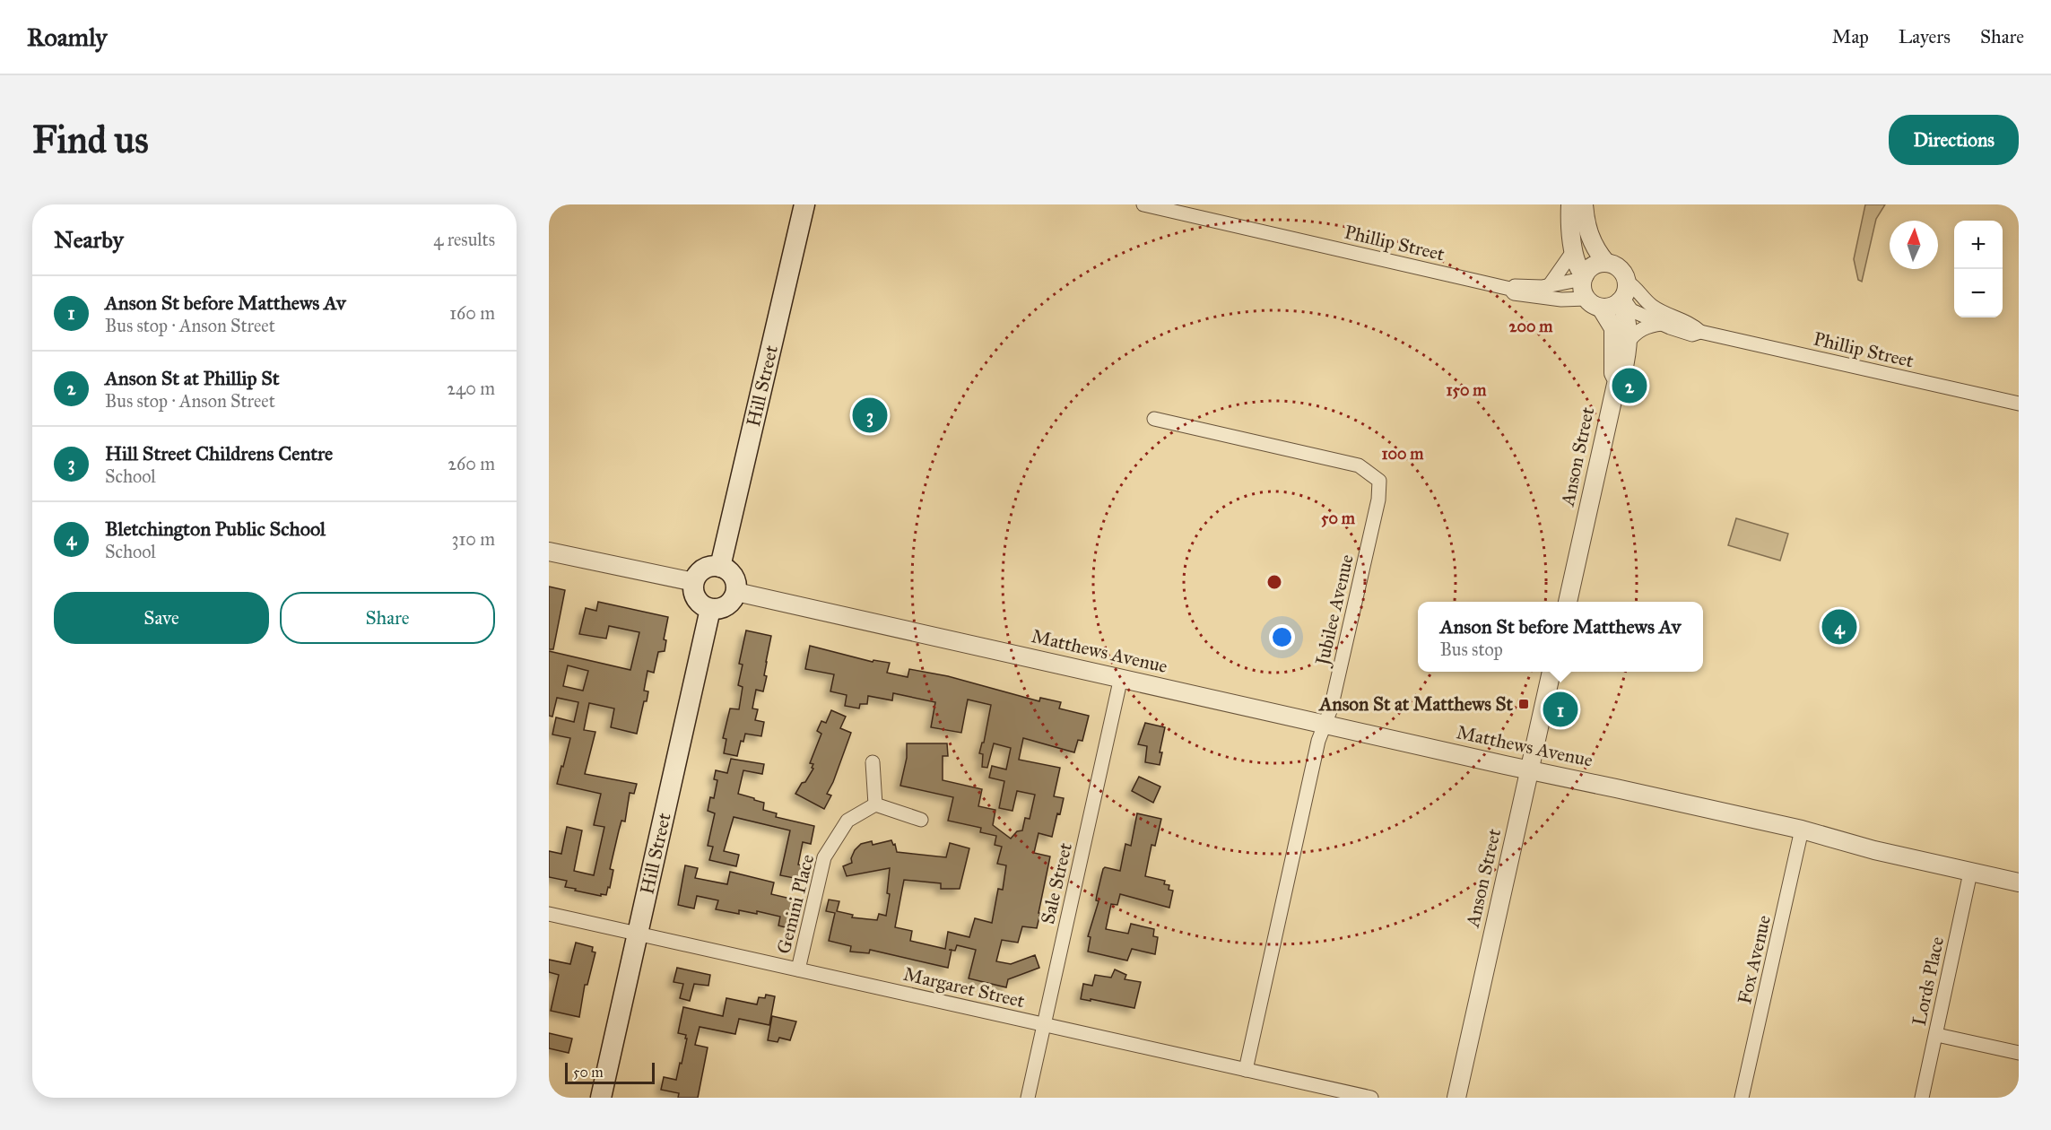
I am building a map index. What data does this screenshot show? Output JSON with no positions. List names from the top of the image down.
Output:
{
  "streets": {
    "main road": ["Hill Street"],
    "street": [
      "Phillip Street",
      "Anson Street",
      "Jubilee Avenue",
      "Matthews Avenue",
      "Sale Street",
      "Gemini Place",
      "Fox Avenue",
      "Lords Place",
      "Margaret Street"
    ]
  },
  "crossings": [
    ["Phillip Street", "Anson Street"],
    ["Hill Street", "Matthews Avenue"],
    ["Hill Street", "Margaret Street"],
    ["Anson Street", "Matthews Avenue"],
    ["Jubilee Avenue", "Matthews Avenue"],
    ["Jubilee Avenue", "Margaret Street"],
    ["Matthews Avenue", "Sale Street"],
    ["Matthews Avenue", "Fox Avenue"],
    ["Matthews Avenue", "Lords Place"],
    ["Sale Street", "Margaret Street"],
    ["Gemini Place", "Margaret Street"]
  ],
  "places": {
    "transit": ["Anson St at Matthews St"]
  },
  "scale_bar": "50 m",
  "north": "top",
  "page": {
    "header": "Roamly",
    "nav": ["Map", "Layers", "Share"],
    "buttons": [
      "Directions",
      ["Save", "Share"]
    ],
    "title": "Find us",
    "heading": ["Nearby", "4 results"],
    "map_buttons": ["+", "−"],
    "list": [
      {
        "mark": "1",
        "name": "Anson St before Matthews Av",
        "note": "Bus stop · Anson Street",
        "value": "160 m"
      },
      {
        "mark": "2",
        "name": "Anson St at Phillip St",
        "note": "Bus stop · Anson Street",
        "value": "240 m"
      },
      {
        "mark": "3",
        "name": "Hill Street Childrens Centre",
        "note": "School",
        "value": "260 m"
      },
      {
        "mark": "4",
        "name": "Bletchington Public School",
        "note": "School",
        "value": "310 m"
      }
    ],
    "pins": [
      "2",
      "3",
      "4",
      "1"
    ],
    "popup": ["Anson St before Matthews Av", "Bus stop"],
    "scale": "50 m"
  },
  "rings": [
    "200 m",
    "150 m",
    "100 m",
    "50 m"
  ]
}
